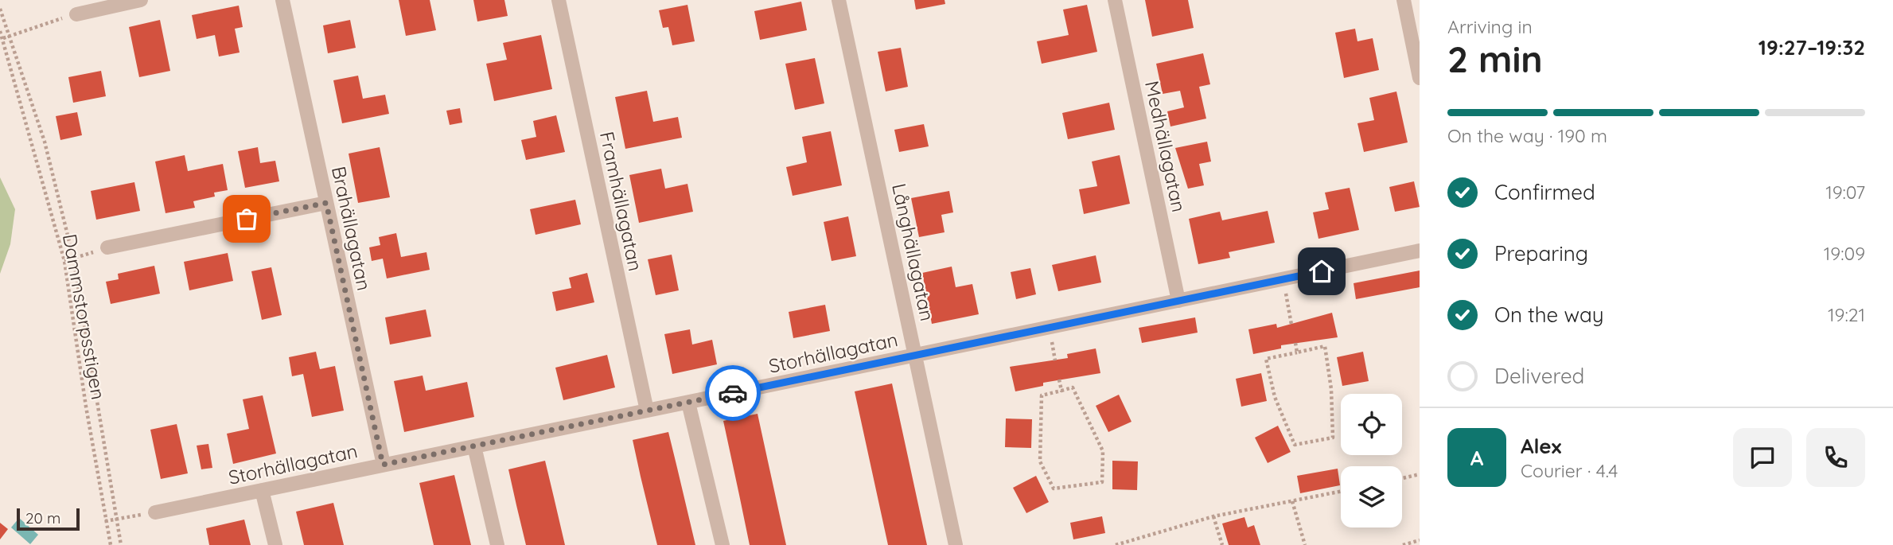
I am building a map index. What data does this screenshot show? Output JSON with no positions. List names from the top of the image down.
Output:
{
  "streets": {
    "street": [
      "Medhällagatan",
      "Framhällagatan",
      "Brahällagatan",
      "Långhällagatan",
      "Storhällagatan"
    ],
    "path": ["Dammstorpsstigen"]
  },
  "crossings": [
    ["Medhällagatan", "Storhällagatan"],
    ["Framhällagatan", "Storhällagatan"],
    ["Brahällagatan", "Storhällagatan"],
    ["Långhällagatan", "Storhällagatan"]
  ],
  "scale_bar": "20 m",
  "page": {
    "heading": ["2 min", "Arriving in", "19:27–19:32"],
    "panel": ["Alex", "Courier · 4.4"],
    "bar": "On the way · 190 m",
    "list": [
      ["Confirmed", "19:07"],
      ["Preparing", "19:09"],
      ["On the way", "19:21"],
      "Delivered"
    ],
    "round": "A",
    "scale": "20 m"
  }
}
